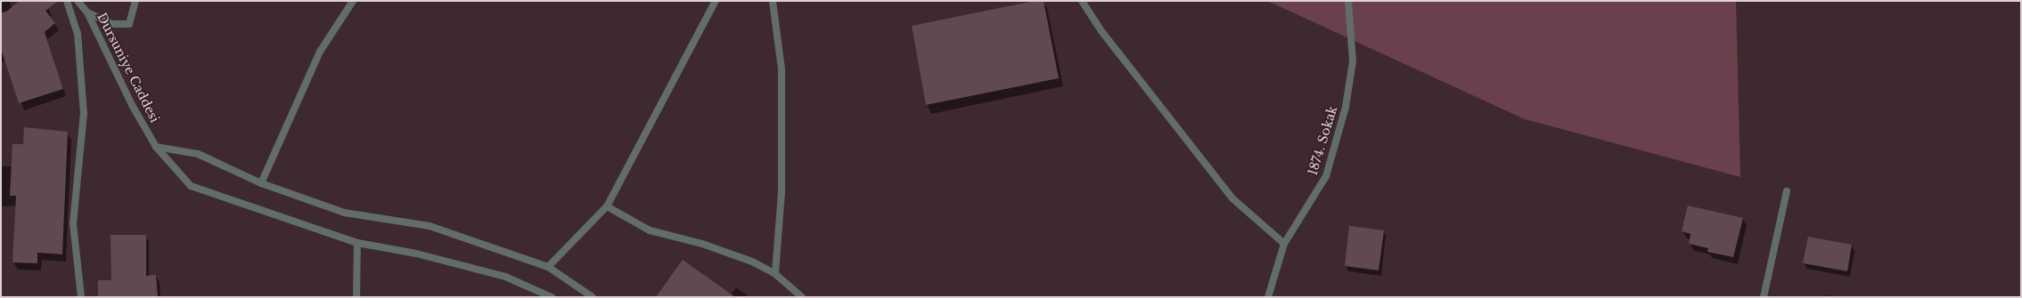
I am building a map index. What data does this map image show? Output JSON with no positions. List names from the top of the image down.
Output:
{
  "streets": {
    "street": ["Dursuniye Caddesi", "1874. Sokak"]
  }
}
